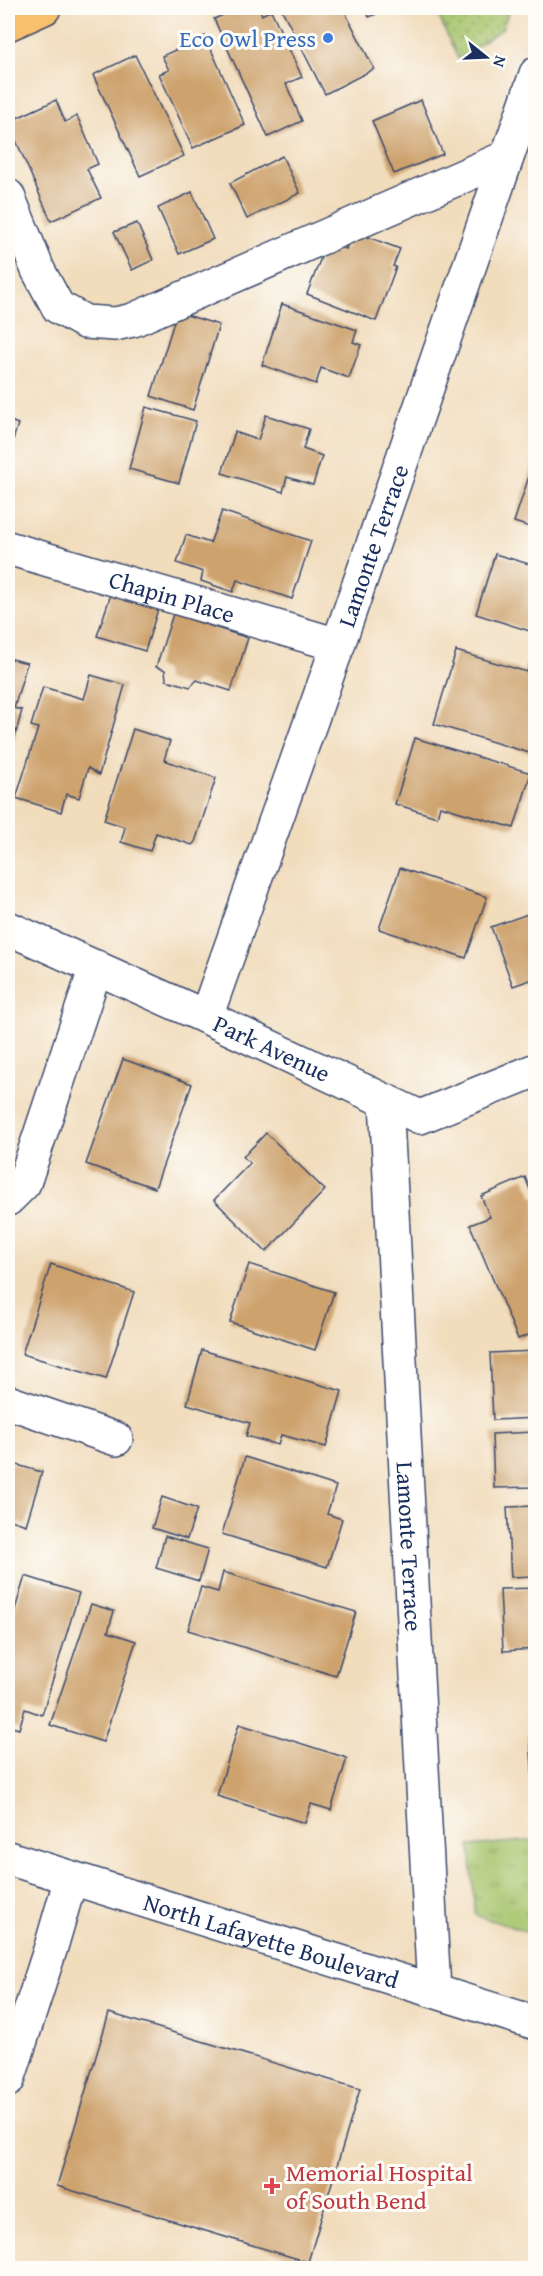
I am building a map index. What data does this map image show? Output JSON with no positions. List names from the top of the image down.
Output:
{
  "streets": {
    "street": [
      "Lamonte Terrace",
      "Chapin Place",
      "Park Avenue",
      "North Lafayette Boulevard"
    ]
  },
  "crossings": [
    ["Lamonte Terrace", "Chapin Place"],
    ["Lamonte Terrace", "Park Avenue"],
    ["Lamonte Terrace", "North Lafayette Boulevard"]
  ],
  "places": {
    "other": ["Eco Owl Press"],
    "health": ["Memorial Hospital of South Bend"]
  },
  "north": "right"
}
